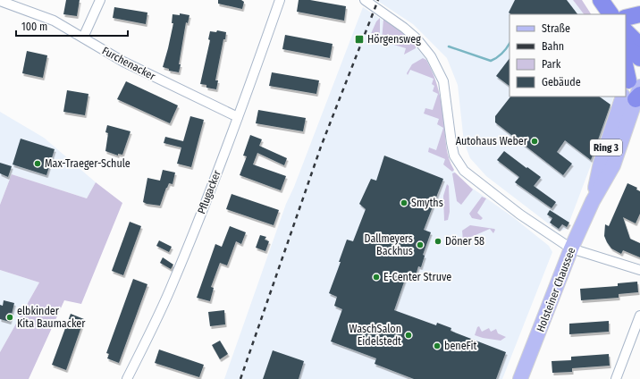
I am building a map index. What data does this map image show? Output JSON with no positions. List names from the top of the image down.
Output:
{
  "streets": {
    "main road": ["Ring 3", "Holsteiner Chaussee"],
    "street": ["Furchenacker", "Pflugacker"]
  },
  "crossings": [
    ["Furchenacker", "Pflugacker"]
  ],
  "places": {
    "transit": ["Hörgensweg"],
    "other": [
      "Autohaus Weber",
      "Max-Traeger-Schule",
      "Smyths",
      "Döner 58",
      "Dallmeyers Backhus",
      "E-Center Struve",
      "elbkinder Kita Baumacker",
      "WaschSalon Eidelstedt",
      "beneFit"
    ]
  },
  "legend": [
    "Straße",
    "Bahn",
    "Park",
    "Gebäude"
  ],
  "scale_bar": "100 m"
}
